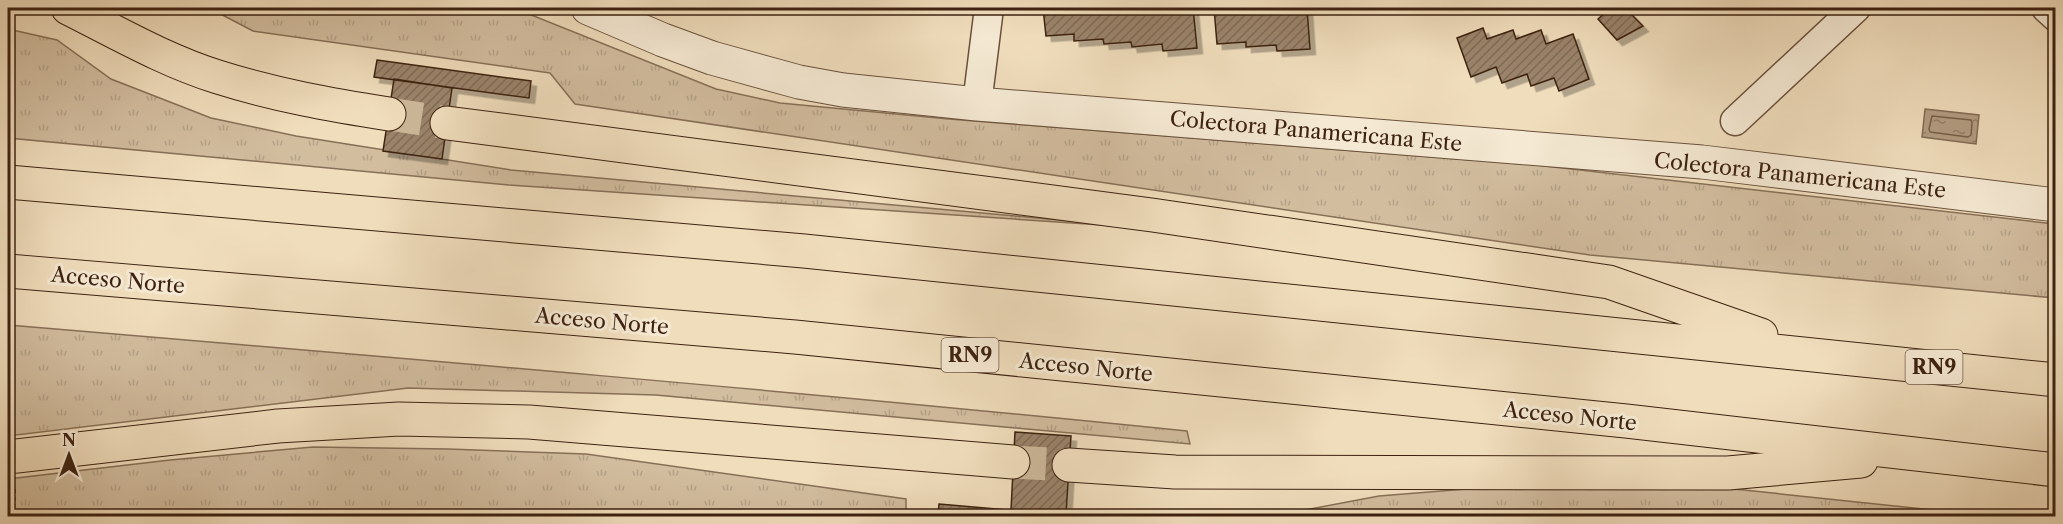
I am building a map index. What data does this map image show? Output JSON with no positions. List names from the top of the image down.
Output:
{
  "streets": {
    "highway": ["Acceso Norte", "RN9"],
    "street": ["Colectora Panamericana Este"]
  },
  "north": "top"
}
